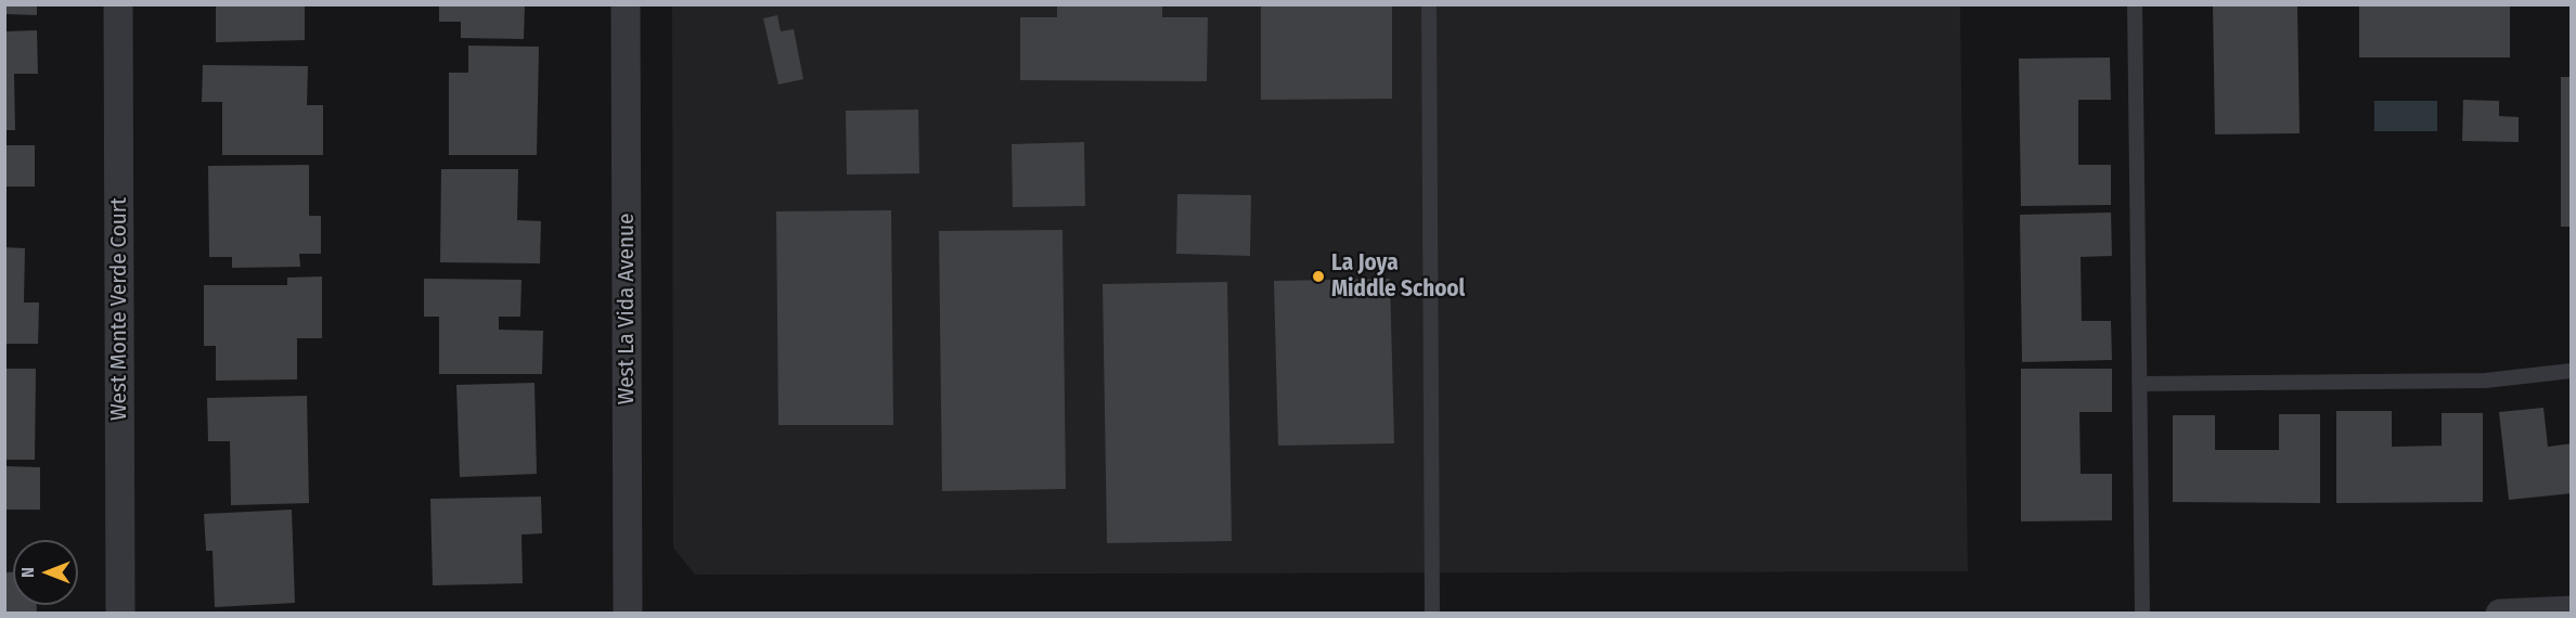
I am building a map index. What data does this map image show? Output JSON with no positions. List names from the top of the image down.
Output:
{
  "streets": {
    "street": ["West Monte Verde Court", "West La Vida Avenue"]
  },
  "places": ["La Joya Middle School"],
  "north": "left"
}
